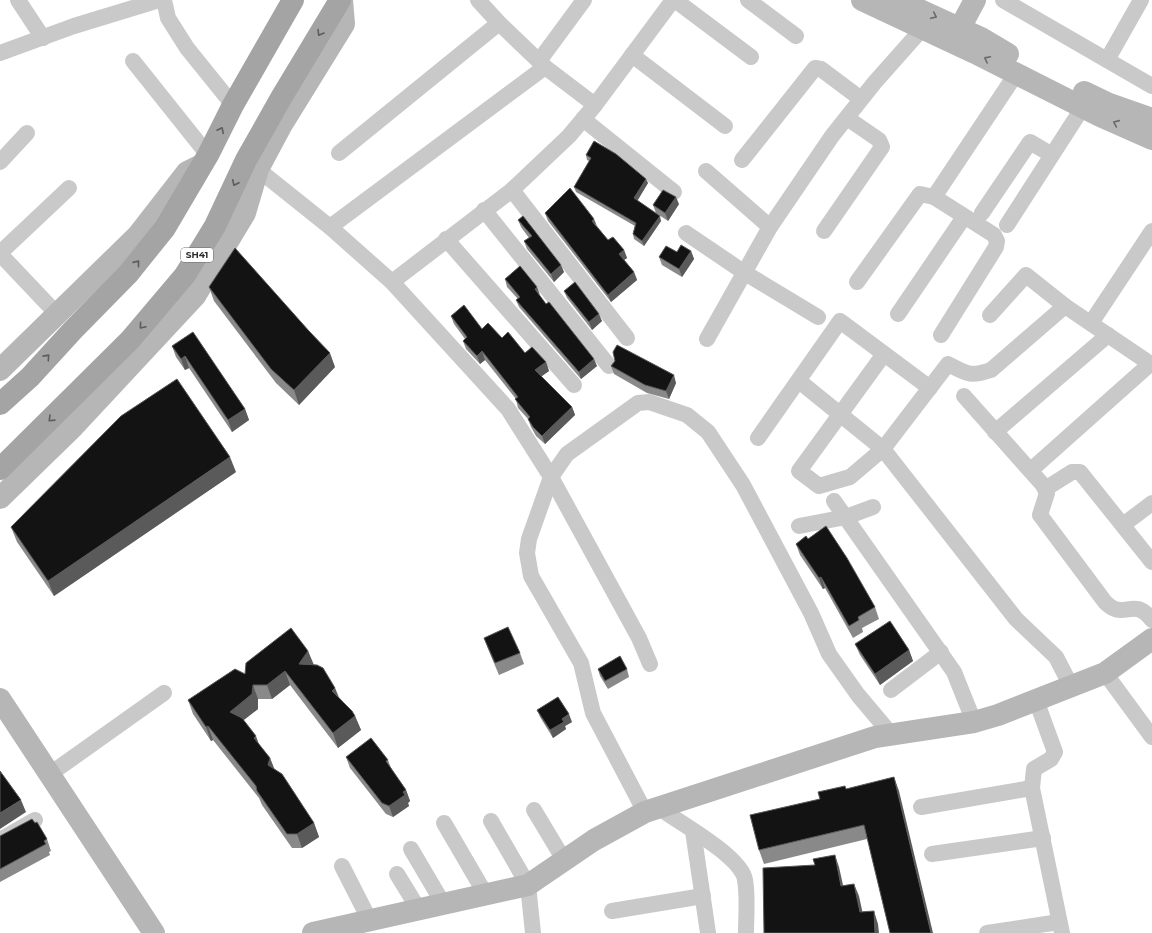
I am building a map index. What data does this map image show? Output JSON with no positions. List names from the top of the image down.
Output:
{
  "streets": {
    "main road": ["SH41"]
  }
}
